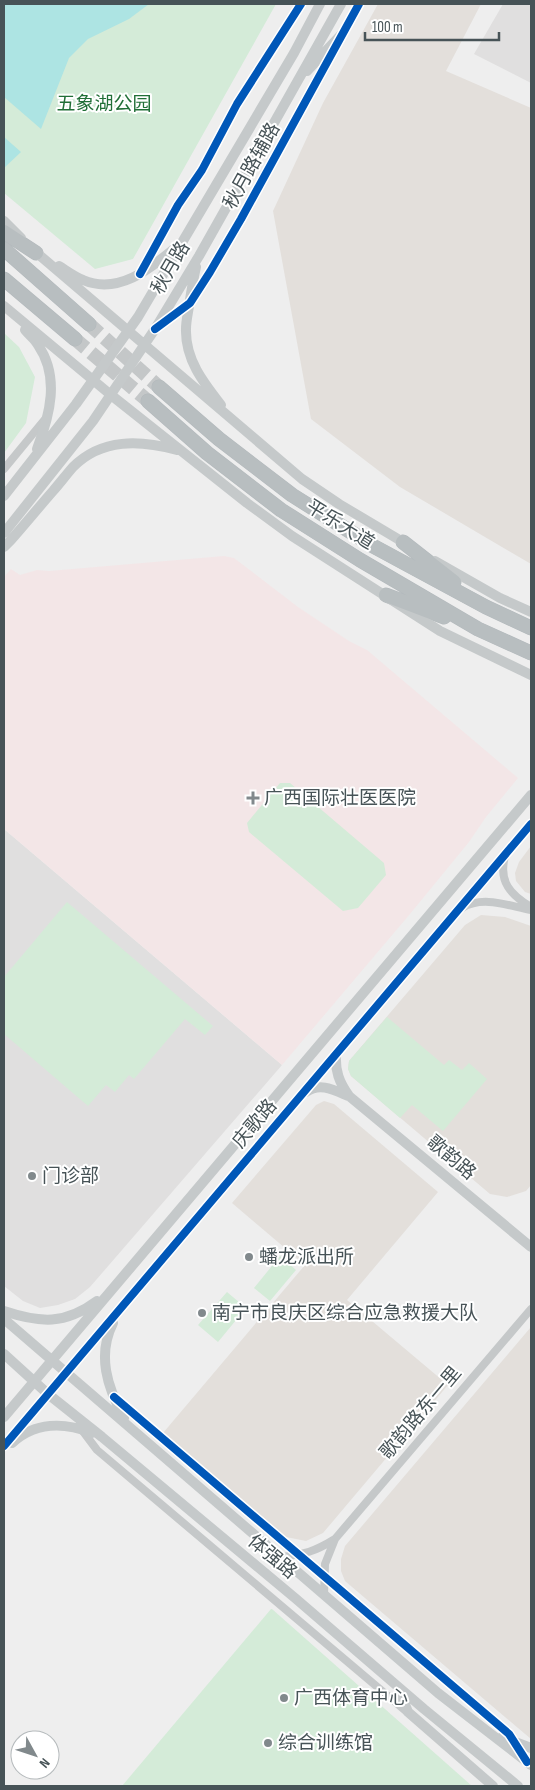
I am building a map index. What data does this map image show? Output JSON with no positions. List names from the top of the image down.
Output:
{
  "streets": {
    "highway": ["平乐大道"],
    "main road": [
      "秋月路",
      "庆歌路",
      "歌韵路",
      "体强路"
    ],
    "street": ["秋月路辅路", "歌韵路东一里"]
  },
  "crossings": [
    ["秋月路辅路", "秋月路"],
    ["庆歌路", "歌韵路"],
    ["庆歌路", "体强路"],
    ["歌韵路东一里", "体强路"]
  ],
  "parks": ["五象湖公园"],
  "places": {
    "health": ["广西国际壮医医院"],
    "other": [
      "门诊部",
      "蟠龙派出所",
      "南宁市良庆区综合应急救援大队",
      "广西体育中心",
      "综合训练馆"
    ]
  },
  "scale_bar": "100 m",
  "north": "bottom right"
}
